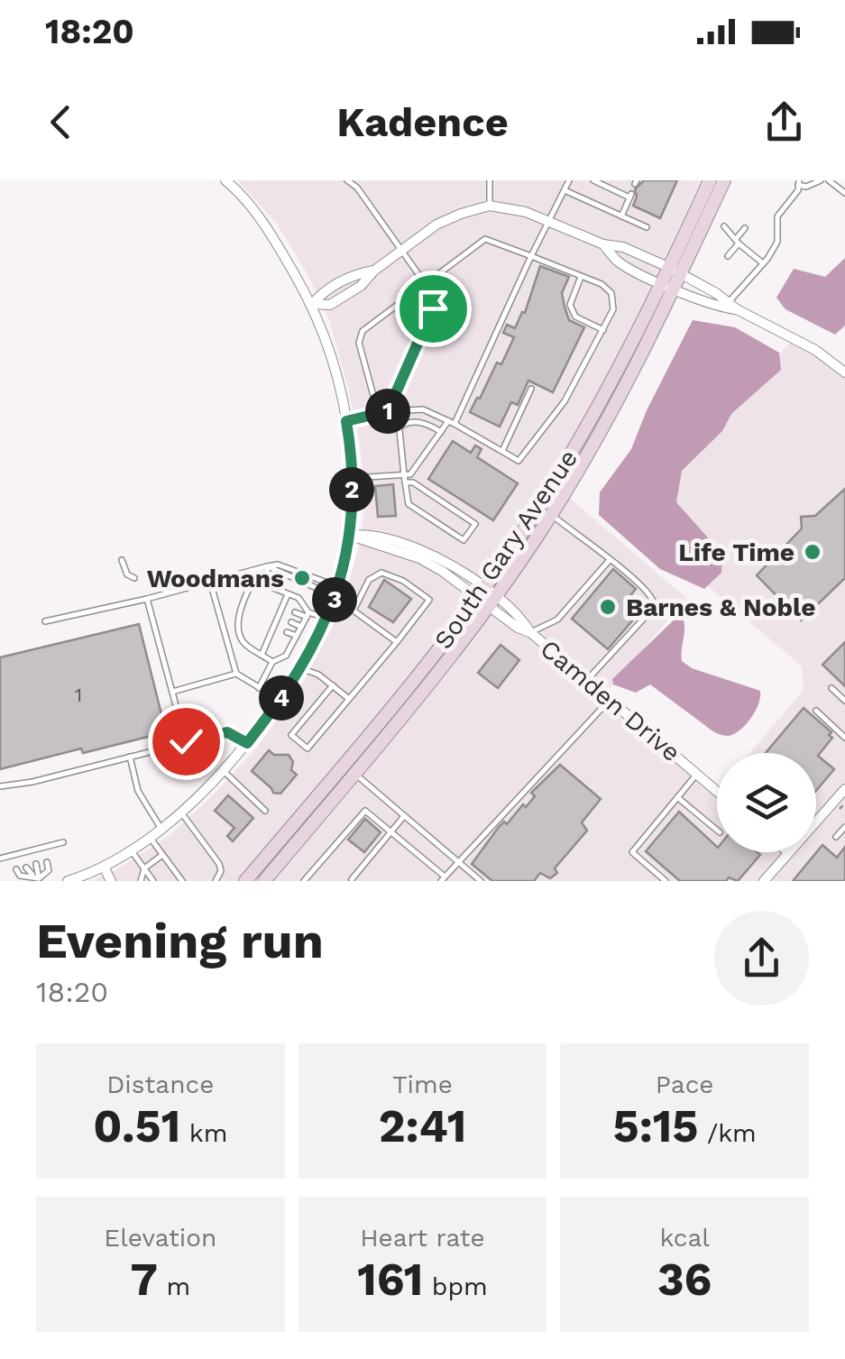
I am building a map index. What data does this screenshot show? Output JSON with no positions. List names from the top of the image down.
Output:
{
  "streets": {
    "main road": ["South Gary Avenue"],
    "street": ["Camden Drive"]
  },
  "crossings": [
    ["South Gary Avenue", "Camden Drive"]
  ],
  "places": ["Life Time", "Woodmans", "Barnes & Noble"],
  "house_numbers": ["1"],
  "page": {
    "status": "18:20",
    "header": "Kadence",
    "pins": [
      "1",
      "2",
      "3",
      "4"
    ],
    "heading": ["Evening run", "18:20"],
    "stats": [
      ["Distance", "0.51 km"],
      ["Time", "2:41"],
      ["Pace", "5:15 /km"],
      ["Elevation", "7 m"],
      ["Heart rate", "161 bpm"],
      ["kcal", "36"]
    ]
  }
}
